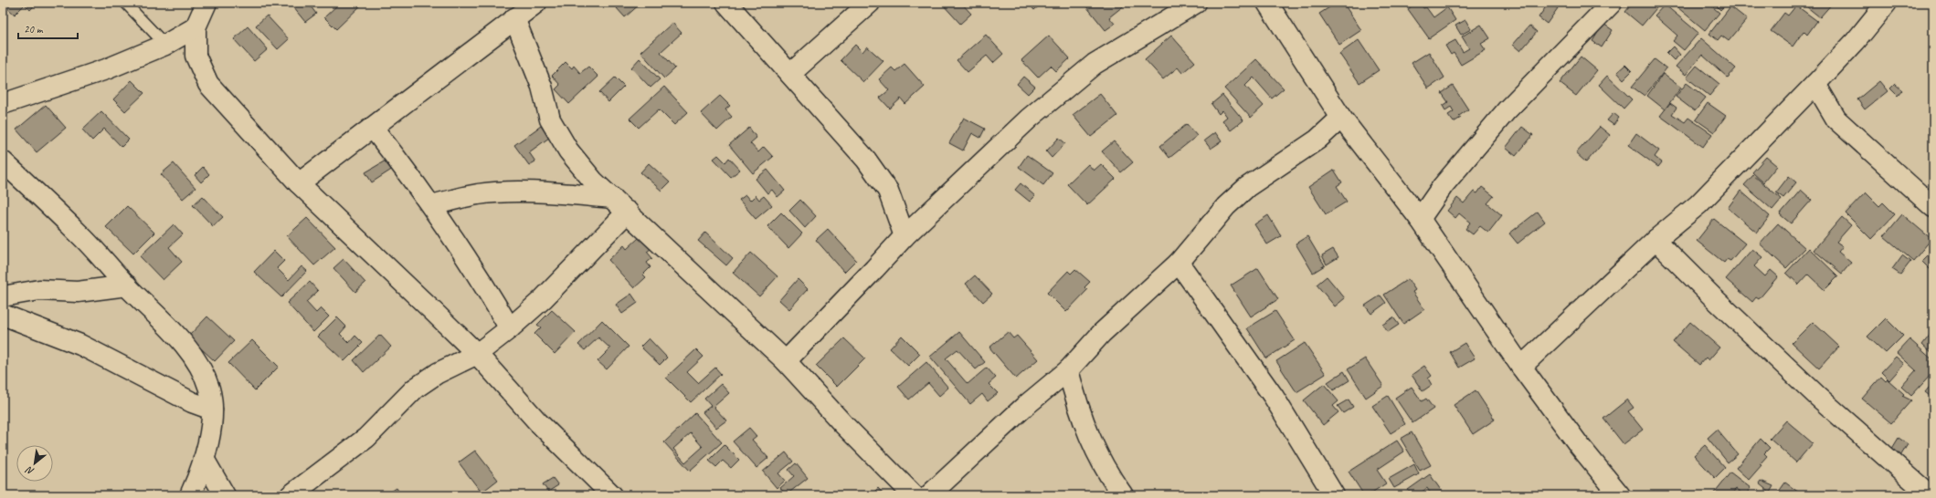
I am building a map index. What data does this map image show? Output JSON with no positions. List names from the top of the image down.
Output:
{
  "scale_bar": "20 m",
  "north": "bottom left"
}
